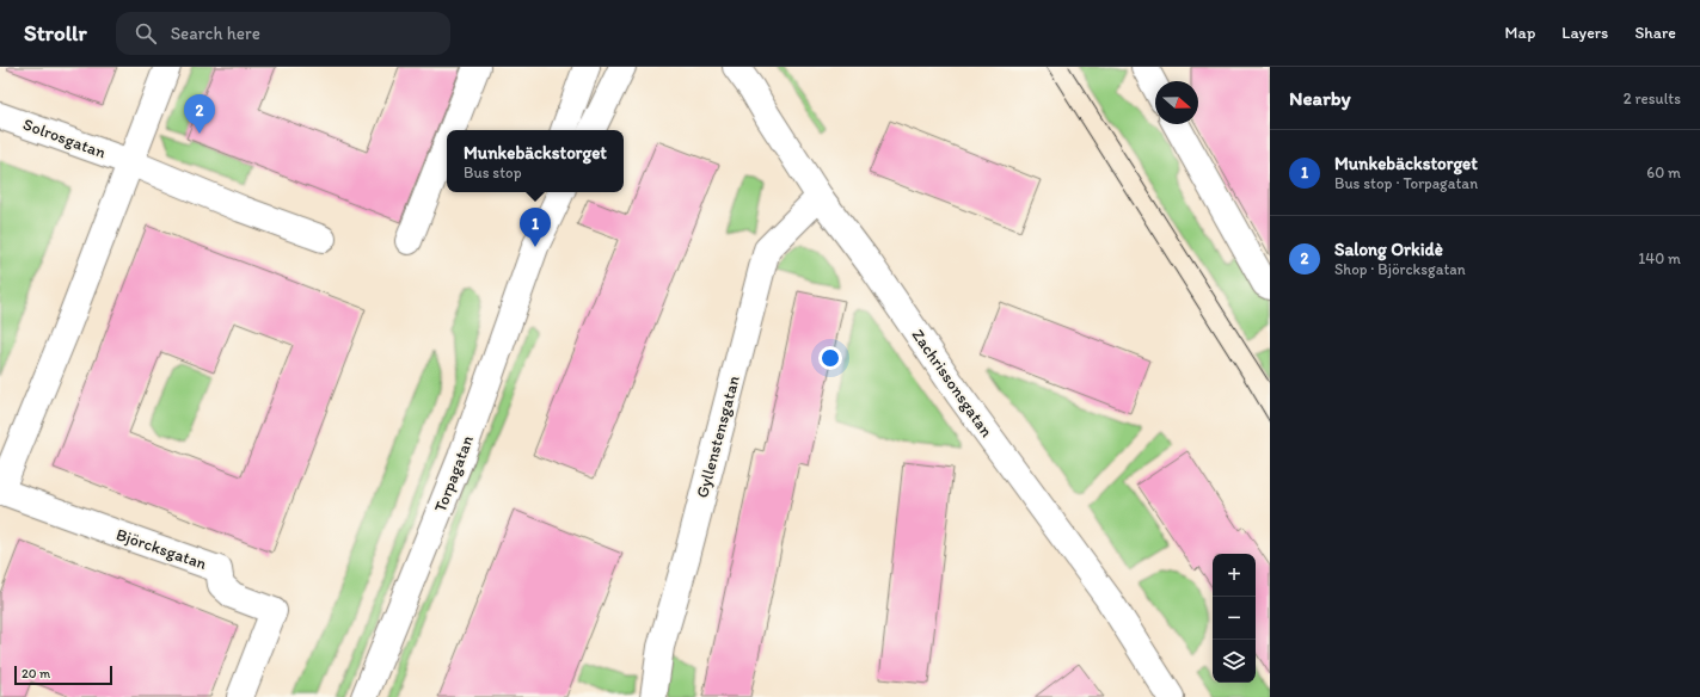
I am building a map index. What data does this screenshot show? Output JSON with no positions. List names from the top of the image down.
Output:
{
  "streets": {
    "street": [
      "Solrosgatan",
      "Zachrissonsgatan",
      "Gyllenstensgatan",
      "Torpagatan",
      "Björcksgatan"
    ]
  },
  "crossings": [
    ["Solrosgatan", "Björcksgatan"],
    ["Zachrissonsgatan", "Gyllenstensgatan"]
  ],
  "scale_bar": "20 m",
  "north": "right",
  "page": {
    "header": "Strollr",
    "search": "Search here",
    "nav": ["Map", "Layers", "Share"],
    "heading": ["Nearby", "2 results"],
    "pins": ["2", "1"],
    "list": [
      {
        "mark": "1",
        "name": "Munkebäckstorget",
        "note": "Bus stop · Torpagatan",
        "value": "60 m"
      },
      {
        "mark": "2",
        "name": "Salong Orkidè",
        "note": "Shop · Björcksgatan",
        "value": "140 m"
      }
    ],
    "popup": ["Munkebäckstorget", "Bus stop"],
    "map_buttons": ["+", "−"],
    "scale": "20 m"
  }
}
